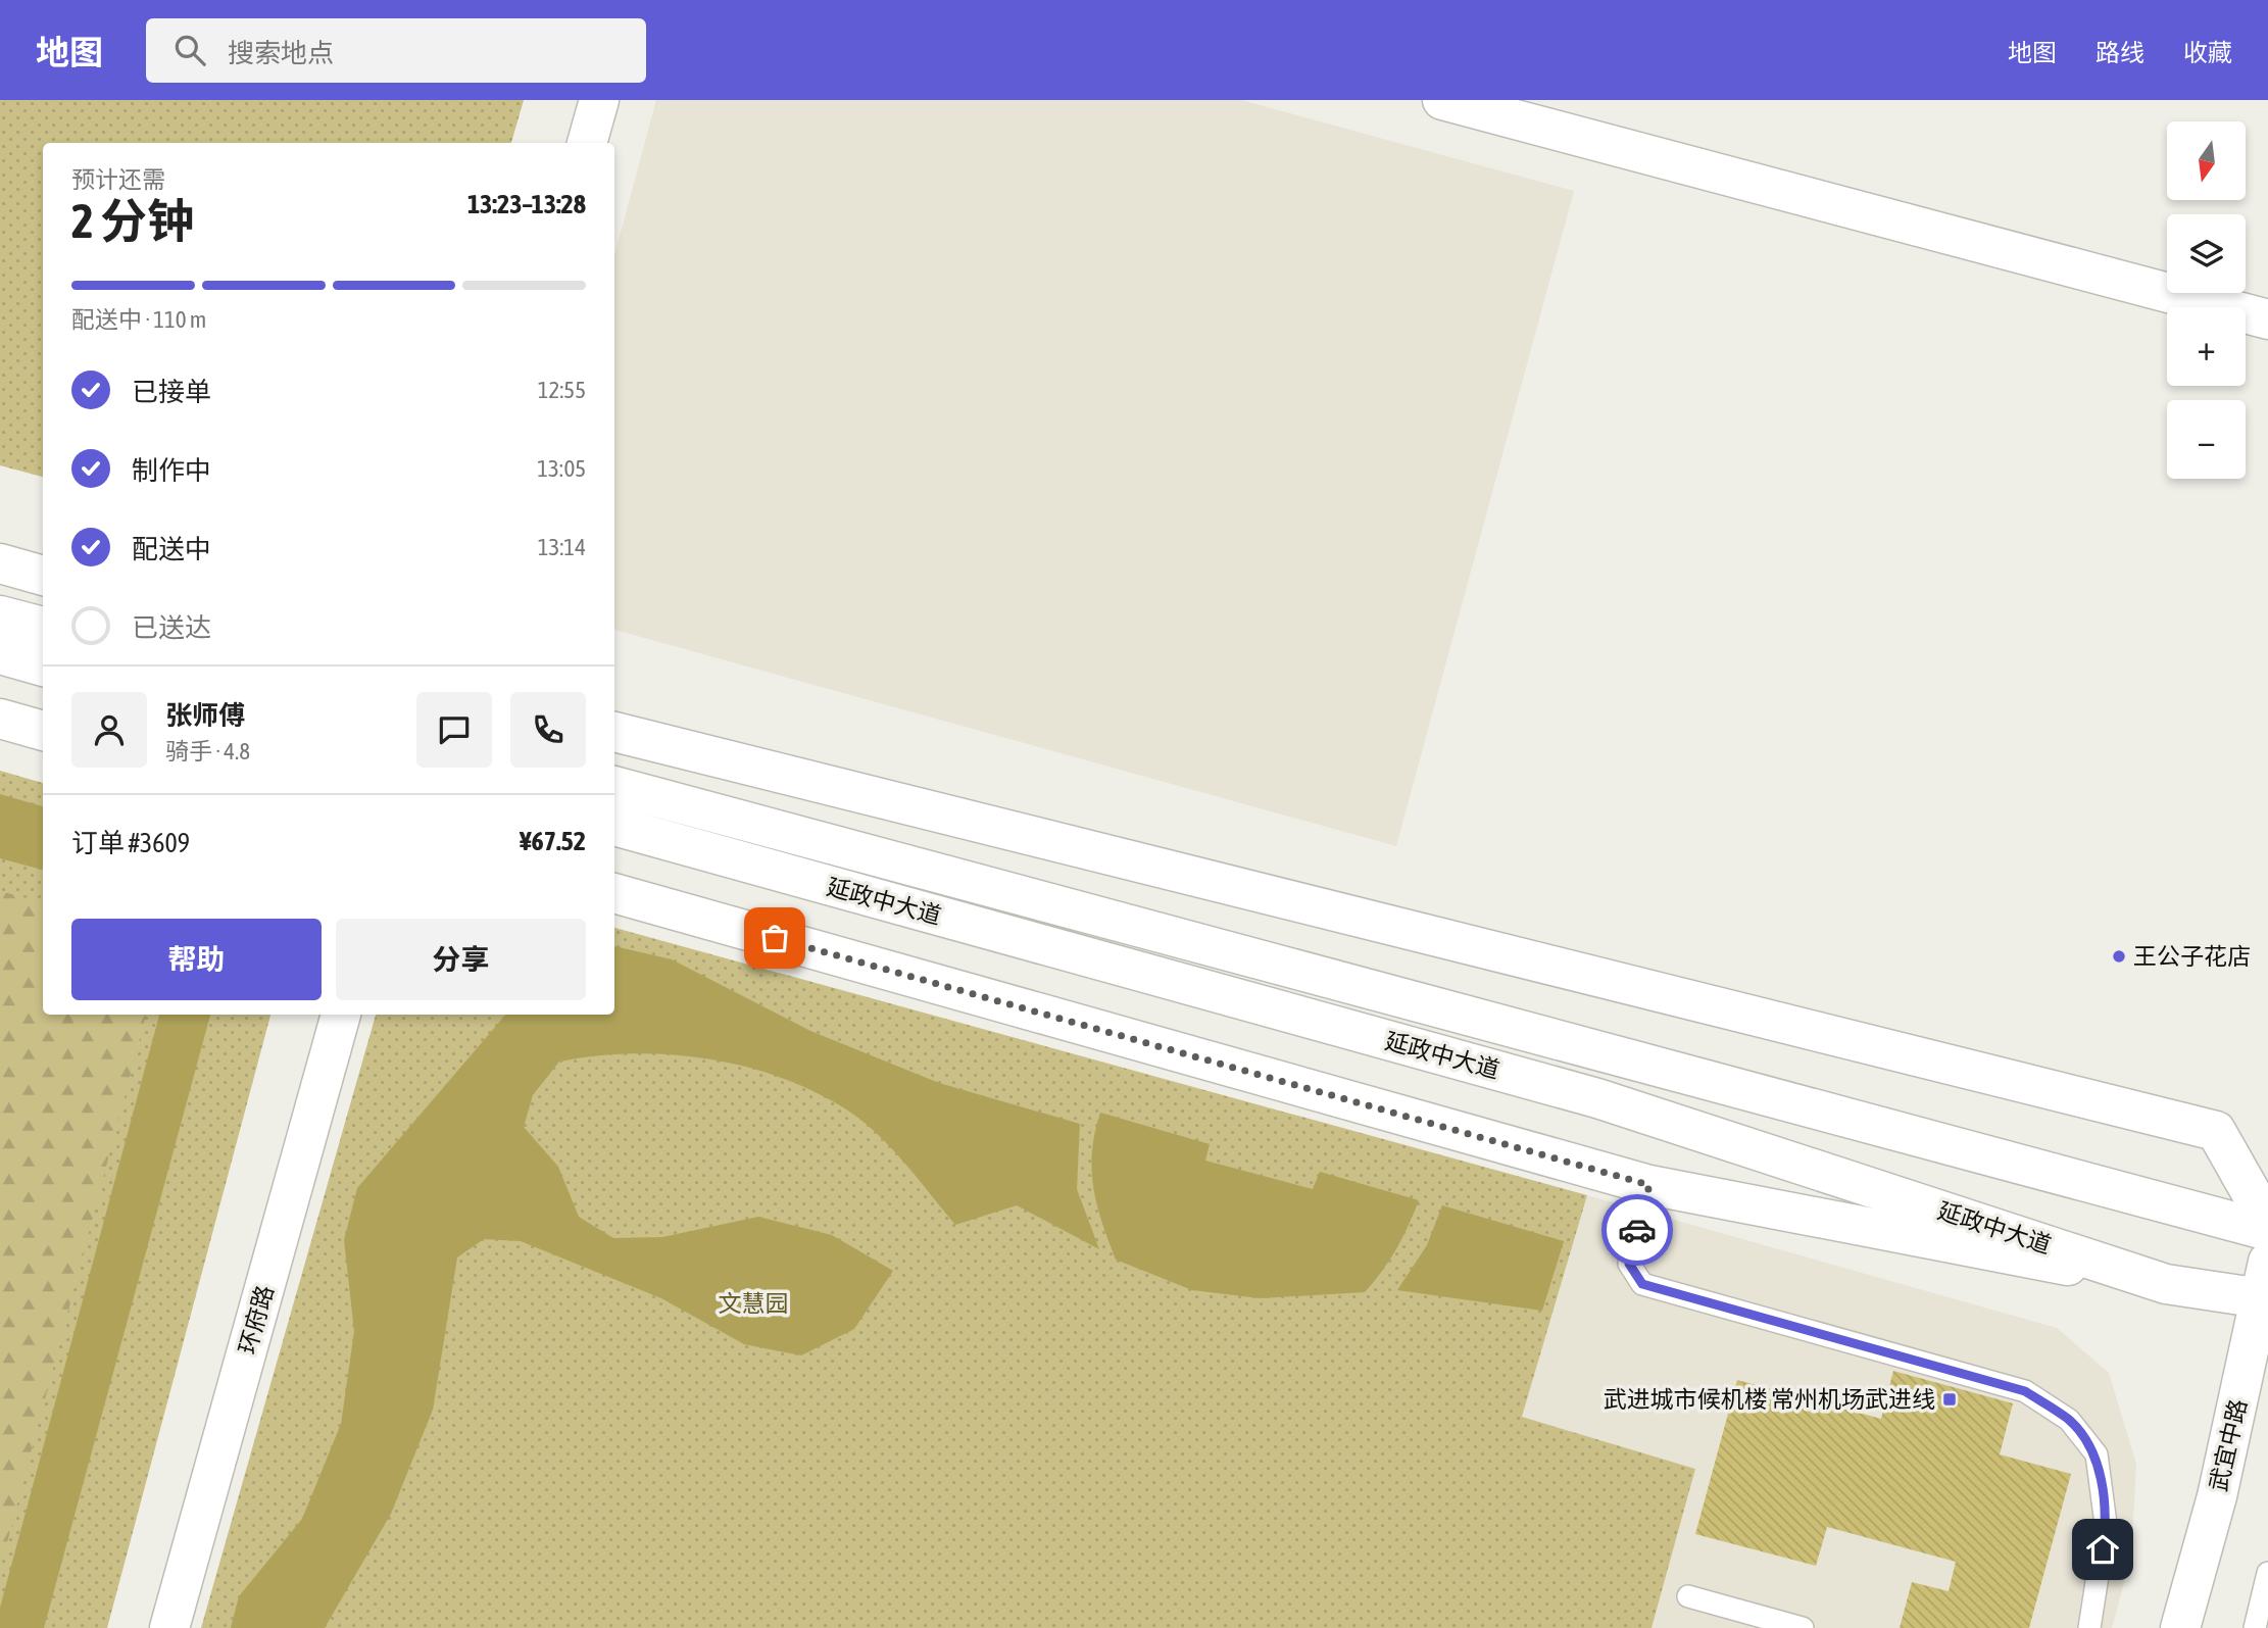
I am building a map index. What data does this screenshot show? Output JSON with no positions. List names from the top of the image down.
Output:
{
  "streets": {
    "street": ["延政中大道", "环府路", "武宜中路"]
  },
  "crossings": [
    ["延政中大道", "武宜中路"]
  ],
  "parks": ["文慧园"],
  "places": {
    "other": ["王公子花店"],
    "transit": ["武进城市候机楼 常州机场武进线"]
  },
  "north": "bottom",
  "page": {
    "header": "地图",
    "search": "搜索地点",
    "nav": ["地图", "路线", "收藏"],
    "map_buttons": ["+", "−"],
    "heading": ["2 分钟", "预计还需", "13:23–13:28"],
    "panel": [
      "张师傅",
      "骑手 · 4.8",
      "订单 #3609",
      "¥67.52"
    ],
    "bar": "配送中 · 110 m",
    "list": [
      ["已接单", "12:55"],
      ["制作中", "13:05"],
      ["配送中", "13:14"],
      "已送达"
    ],
    "buttons": ["帮助", "分享"]
  }
}
